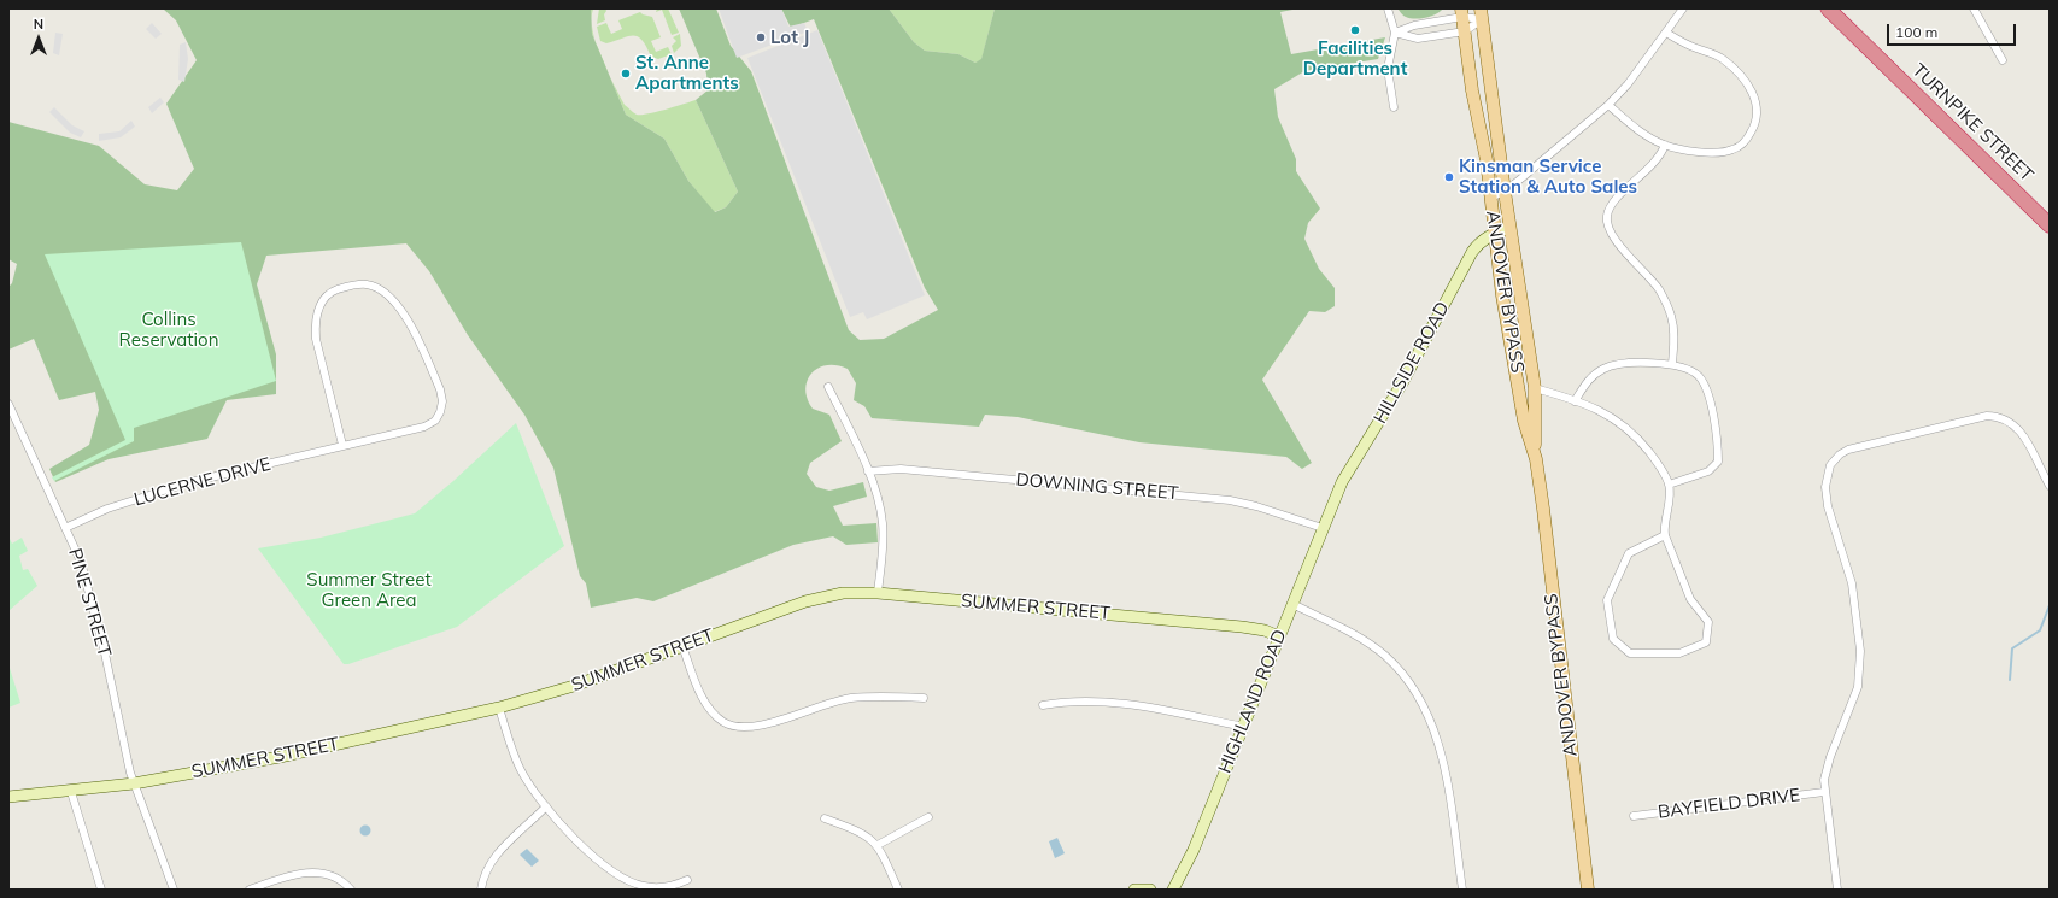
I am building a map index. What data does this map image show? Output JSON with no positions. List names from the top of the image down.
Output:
{
  "streets": {
    "highway": ["TURNPIKE STREET"],
    "main road": ["ANDOVER BYPASS"],
    "street": [
      "HILLSIDE ROAD",
      "LUCERNE DRIVE",
      "DOWNING STREET",
      "PINE STREET",
      "SUMMER STREET",
      "HIGHLAND ROAD",
      "BAYFIELD DRIVE"
    ]
  },
  "crossings": [
    ["ANDOVER BYPASS", "HILLSIDE ROAD"],
    ["HILLSIDE ROAD", "HIGHLAND ROAD"],
    ["LUCERNE DRIVE", "PINE STREET"],
    ["DOWNING STREET", "HIGHLAND ROAD"],
    ["PINE STREET", "SUMMER STREET"],
    ["SUMMER STREET", "HIGHLAND ROAD"]
  ],
  "parks": ["Collins Reservation", "Summer Street Green Area"],
  "places": [
    "Facilities Department",
    "Lot J",
    "St. Anne Apartments",
    "Kinsman Service Station & Auto Sales"
  ],
  "scale_bar": "100 m",
  "north": "top"
}
